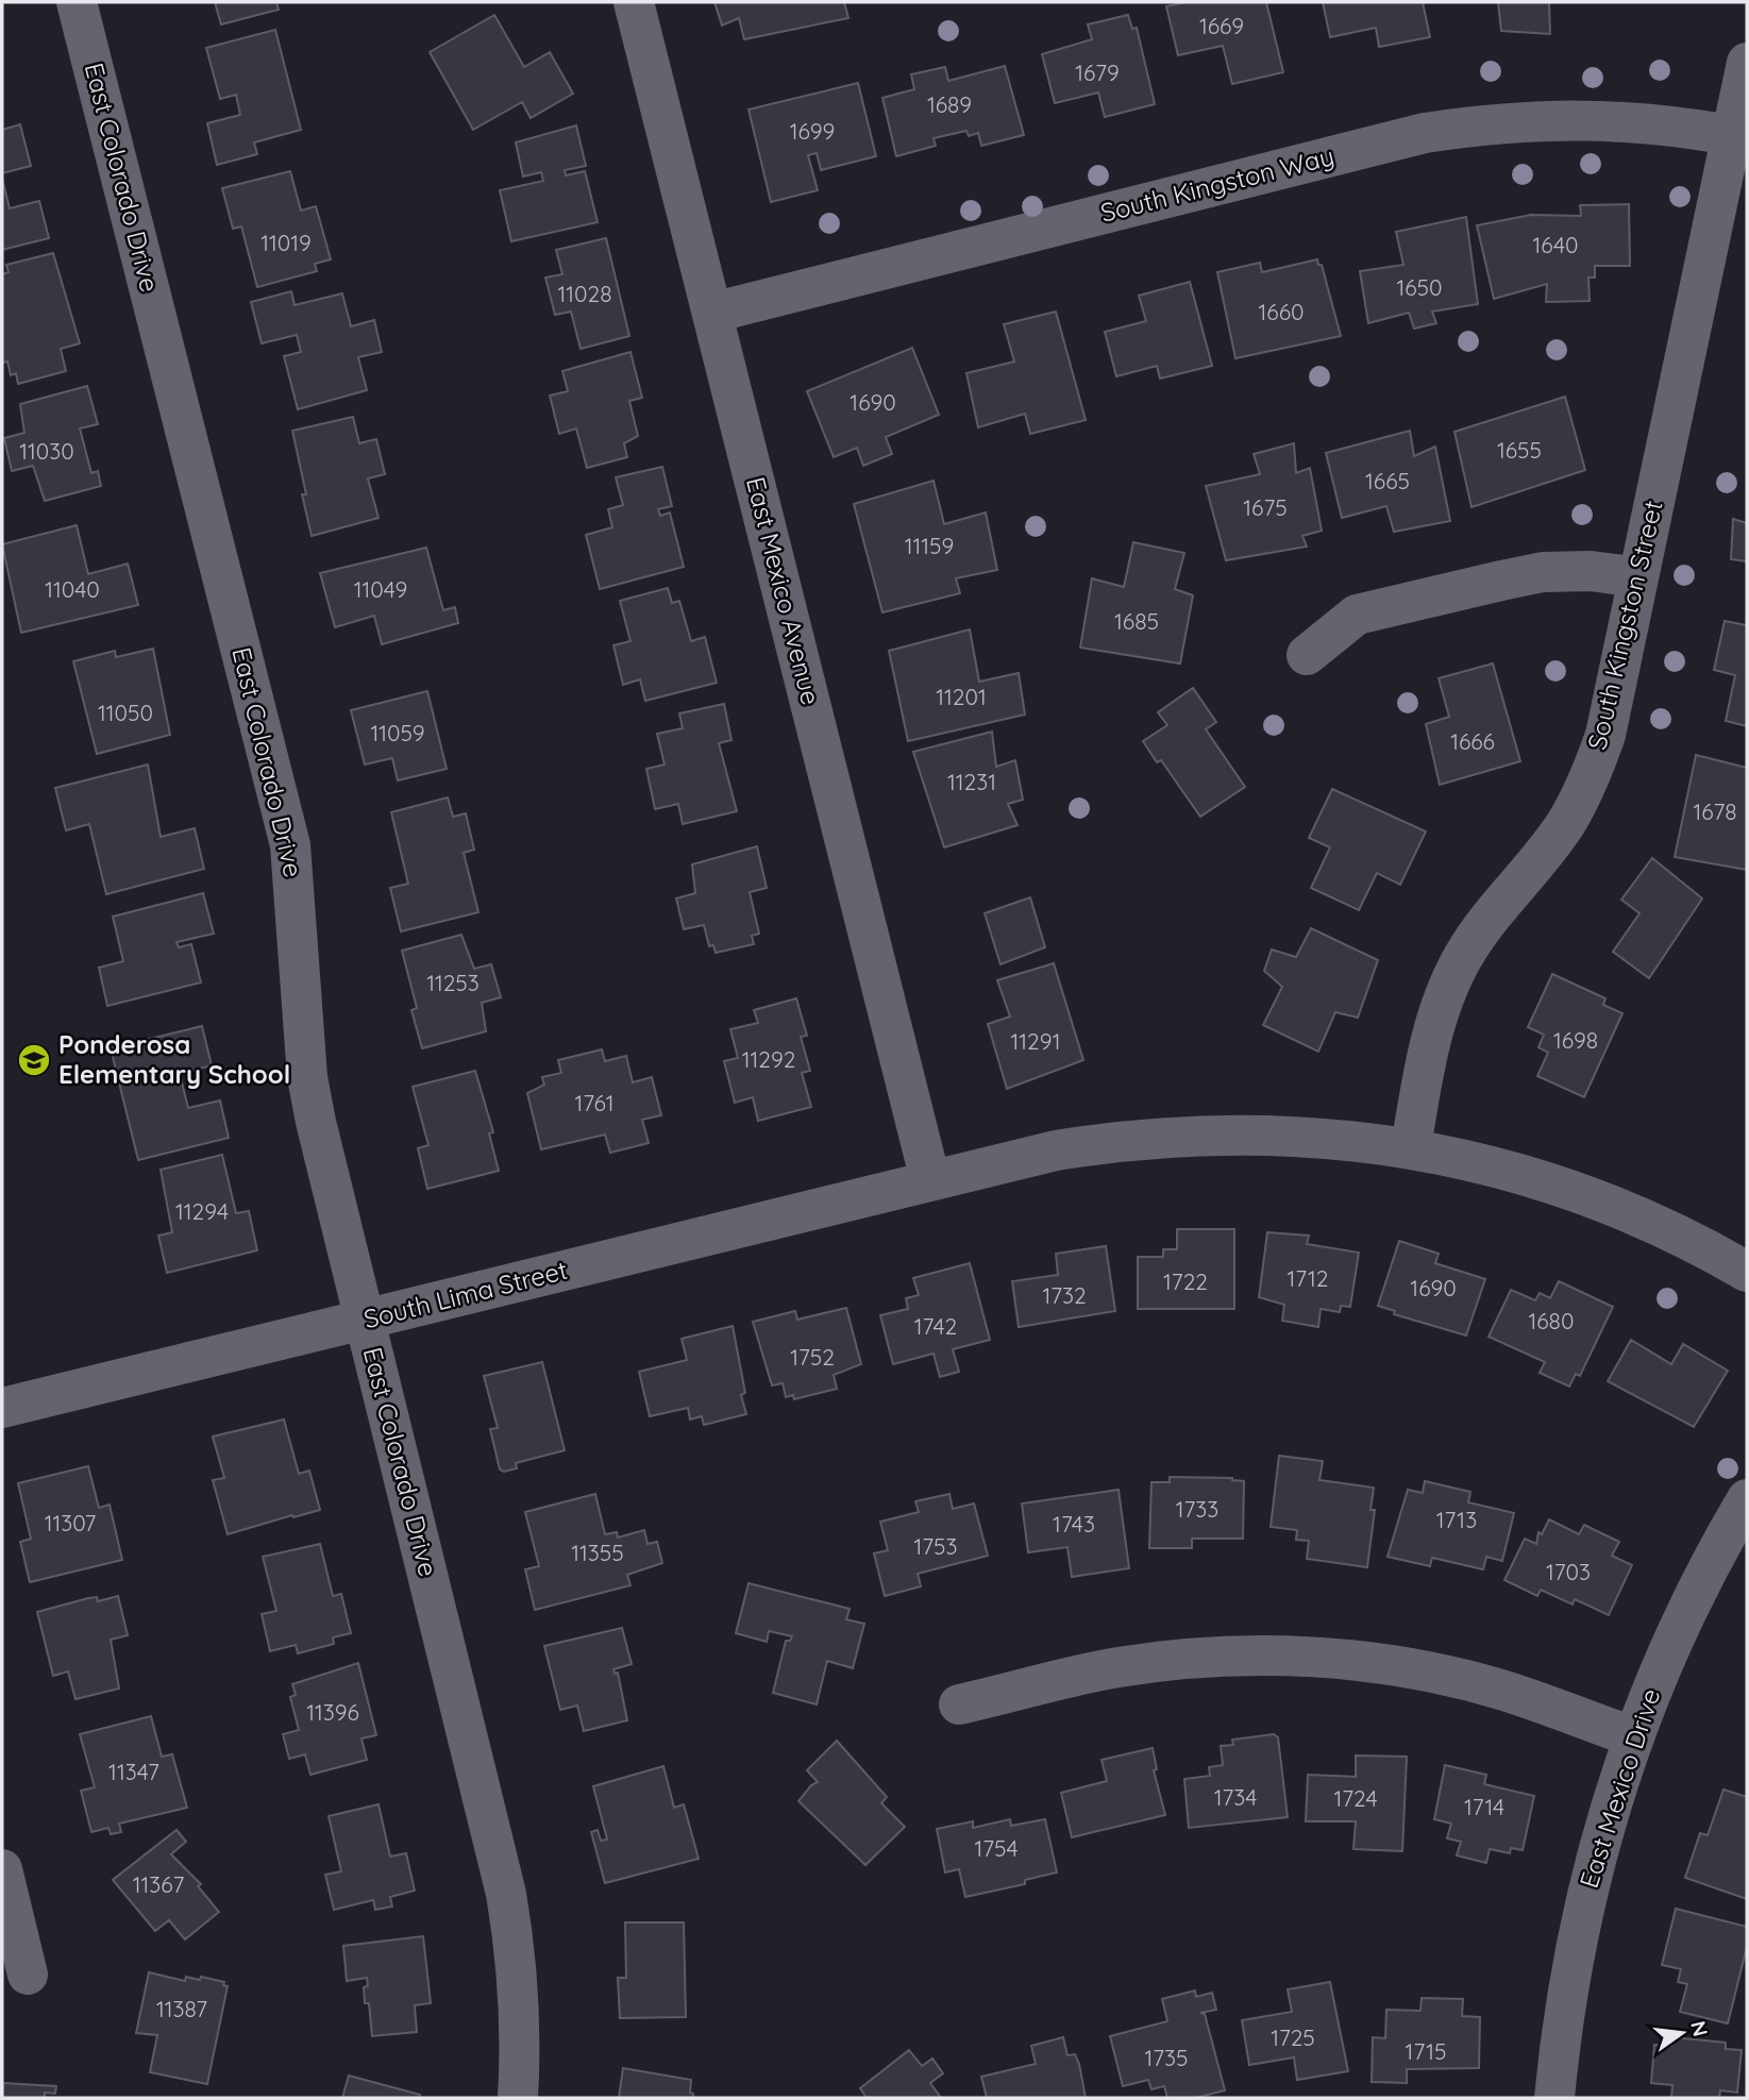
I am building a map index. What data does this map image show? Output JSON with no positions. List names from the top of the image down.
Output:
{
  "streets": {
    "street": [
      "East Colorado Drive",
      "South Kingston Way",
      "East Mexico Avenue",
      "South Kingston Street",
      "South Lima Street",
      "East Mexico Drive"
    ]
  },
  "crossings": [
    ["East Colorado Drive", "South Lima Street"],
    ["South Kingston Way", "East Mexico Avenue"],
    ["South Kingston Way", "South Kingston Street"],
    ["East Mexico Avenue", "South Lima Street"],
    ["South Kingston Street", "South Lima Street"]
  ],
  "places": {
    "school or university": ["Ponderosa Elementary School"]
  },
  "house_numbers": [
    "1669",
    "1679",
    "1689",
    "1699",
    "11019",
    "1640",
    "1650",
    "11028",
    "1660",
    "1690",
    "1655",
    "11030",
    "1665",
    "1675",
    "11159",
    "11040",
    "11049",
    "1685",
    "11201",
    "11050",
    "11059",
    "1666",
    "11231",
    "1678",
    "11253",
    "1698",
    "11291",
    "11292",
    "1761",
    "11294",
    "1712",
    "1722",
    "1690",
    "1732",
    "1680",
    "1742",
    "1752",
    "1733",
    "1713",
    "11307",
    "1743",
    "1753",
    "11355",
    "1703",
    "11396",
    "11347",
    "1734",
    "1724",
    "1714",
    "1754",
    "11367",
    "11387",
    "1725",
    "1715",
    "1735"
  ],
  "north": "right"
}
